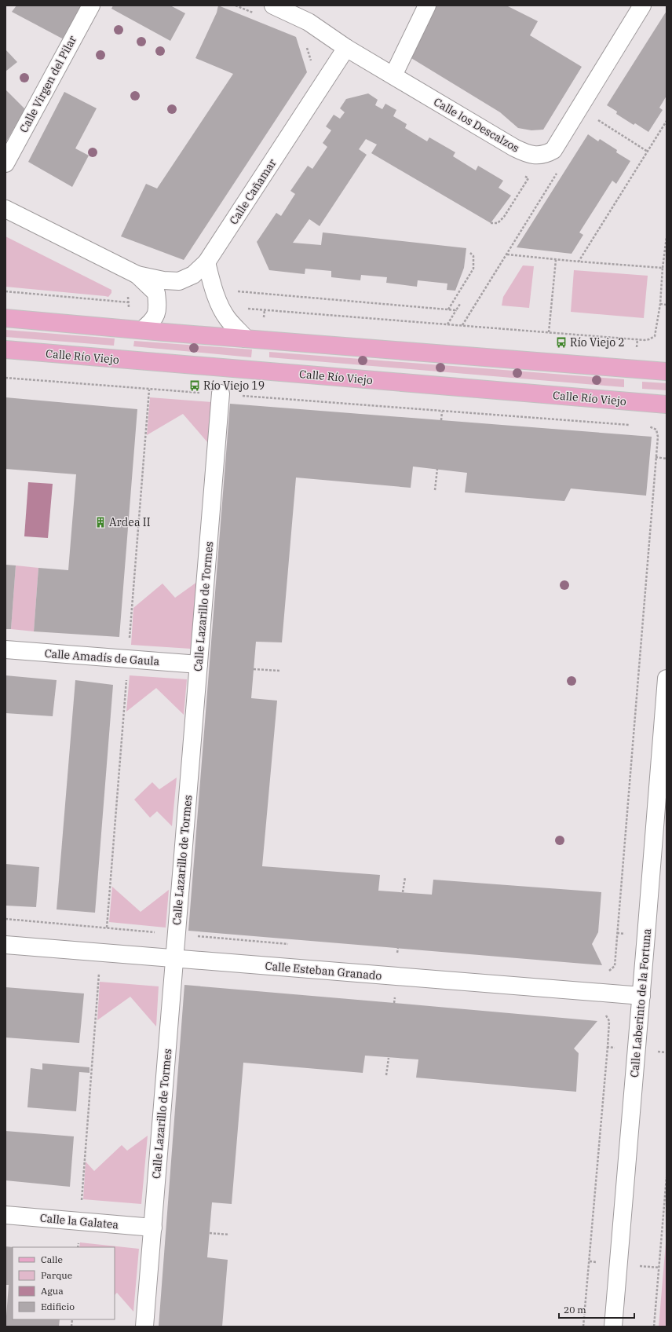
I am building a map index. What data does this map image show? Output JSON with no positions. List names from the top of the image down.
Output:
{
  "streets": {
    "main road": ["Calle Río Viejo"],
    "street": [
      "Calle Virgen del Pilar",
      "Calle los Descalzos",
      "Calle Cañamar",
      "Calle Lazarillo de Tormes",
      "Calle Amadís de Gaula",
      "Calle Esteban Granado",
      "Calle Laberinto de la Fortuna",
      "Calle la Galatea"
    ]
  },
  "crossings": [
    ["Calle los Descalzos", "Calle Cañamar"],
    ["Calle Lazarillo de Tormes", "Calle Amadís de Gaula"],
    ["Calle Lazarillo de Tormes", "Calle Esteban Granado"],
    ["Calle Lazarillo de Tormes", "Calle la Galatea"],
    ["Calle Esteban Granado", "Calle Laberinto de la Fortuna"]
  ],
  "places": {
    "bus stop": ["Río Viejo 2", "Río Viejo 19"],
    "building": ["Ardea II"]
  },
  "legend": [
    "Calle",
    "Parque",
    "Agua",
    "Edificio"
  ],
  "scale_bar": "20 m"
}
